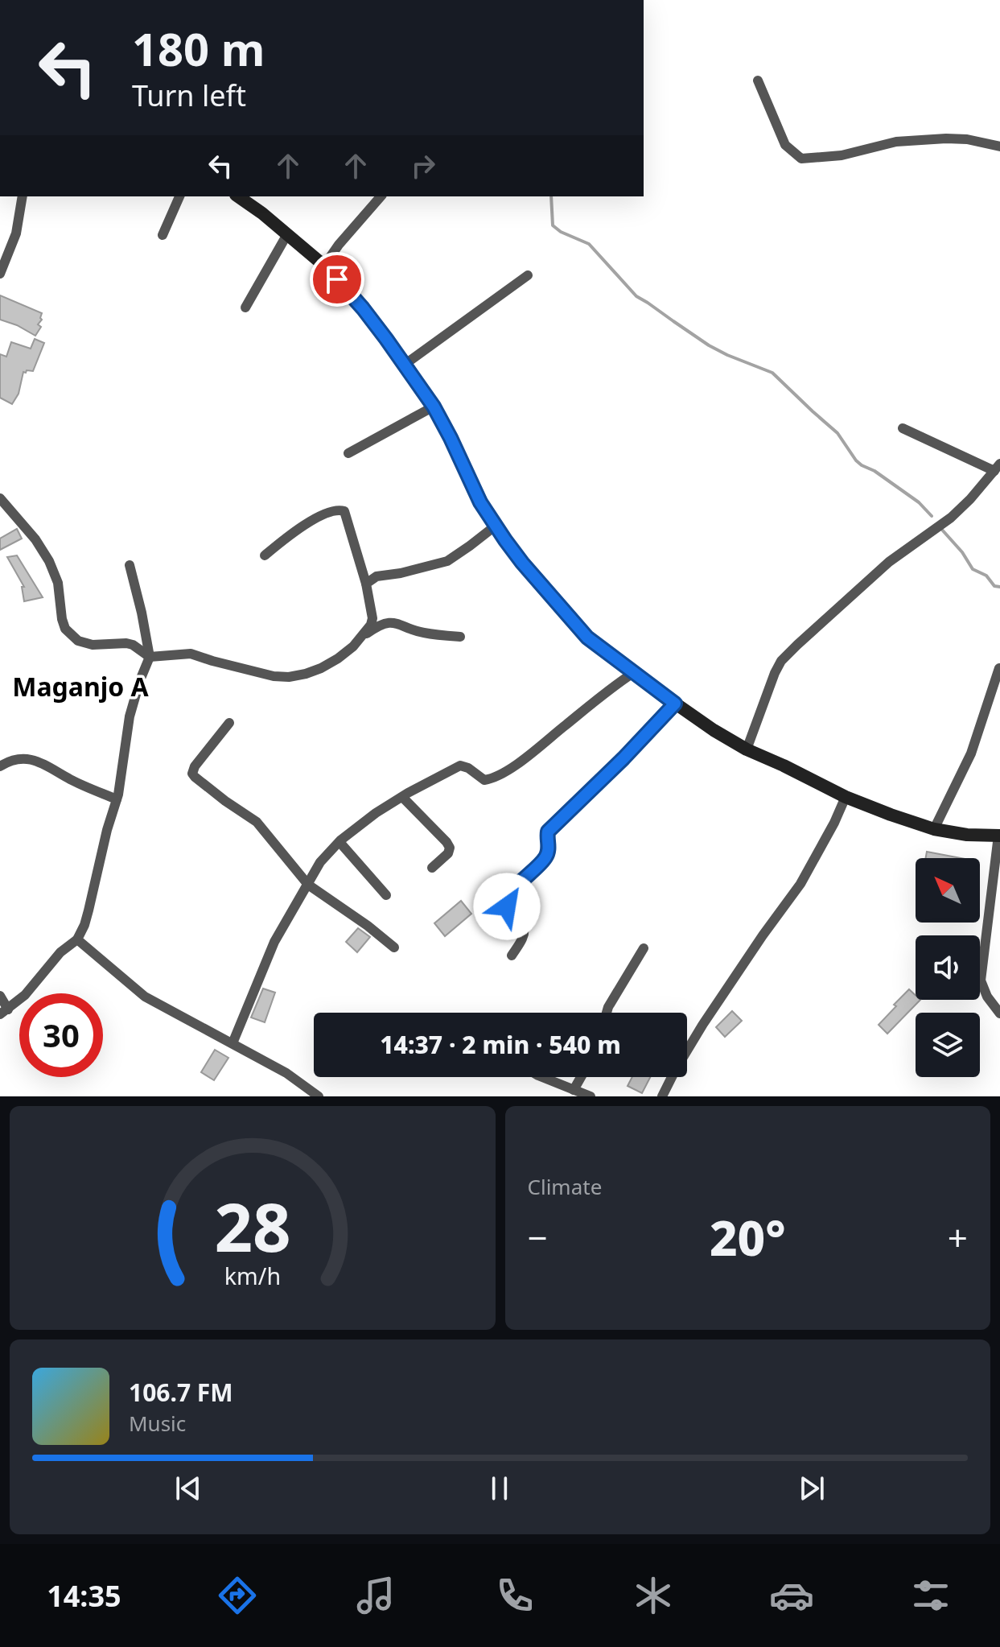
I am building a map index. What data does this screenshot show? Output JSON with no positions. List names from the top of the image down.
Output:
{
  "districts": ["Maganjo A"],
  "north": "top left",
  "page": {
    "turn": ["180 m", "Turn left"],
    "limit": "30",
    "trip": "14:37 · 2 min · 540 m",
    "tile": "Climate",
    "heat": ["−", "20°", "+"],
    "song": ["106.7 FM", "Music"],
    "tabs": "14:35",
    "gauge": ["28", "km/h"]
  }
}
